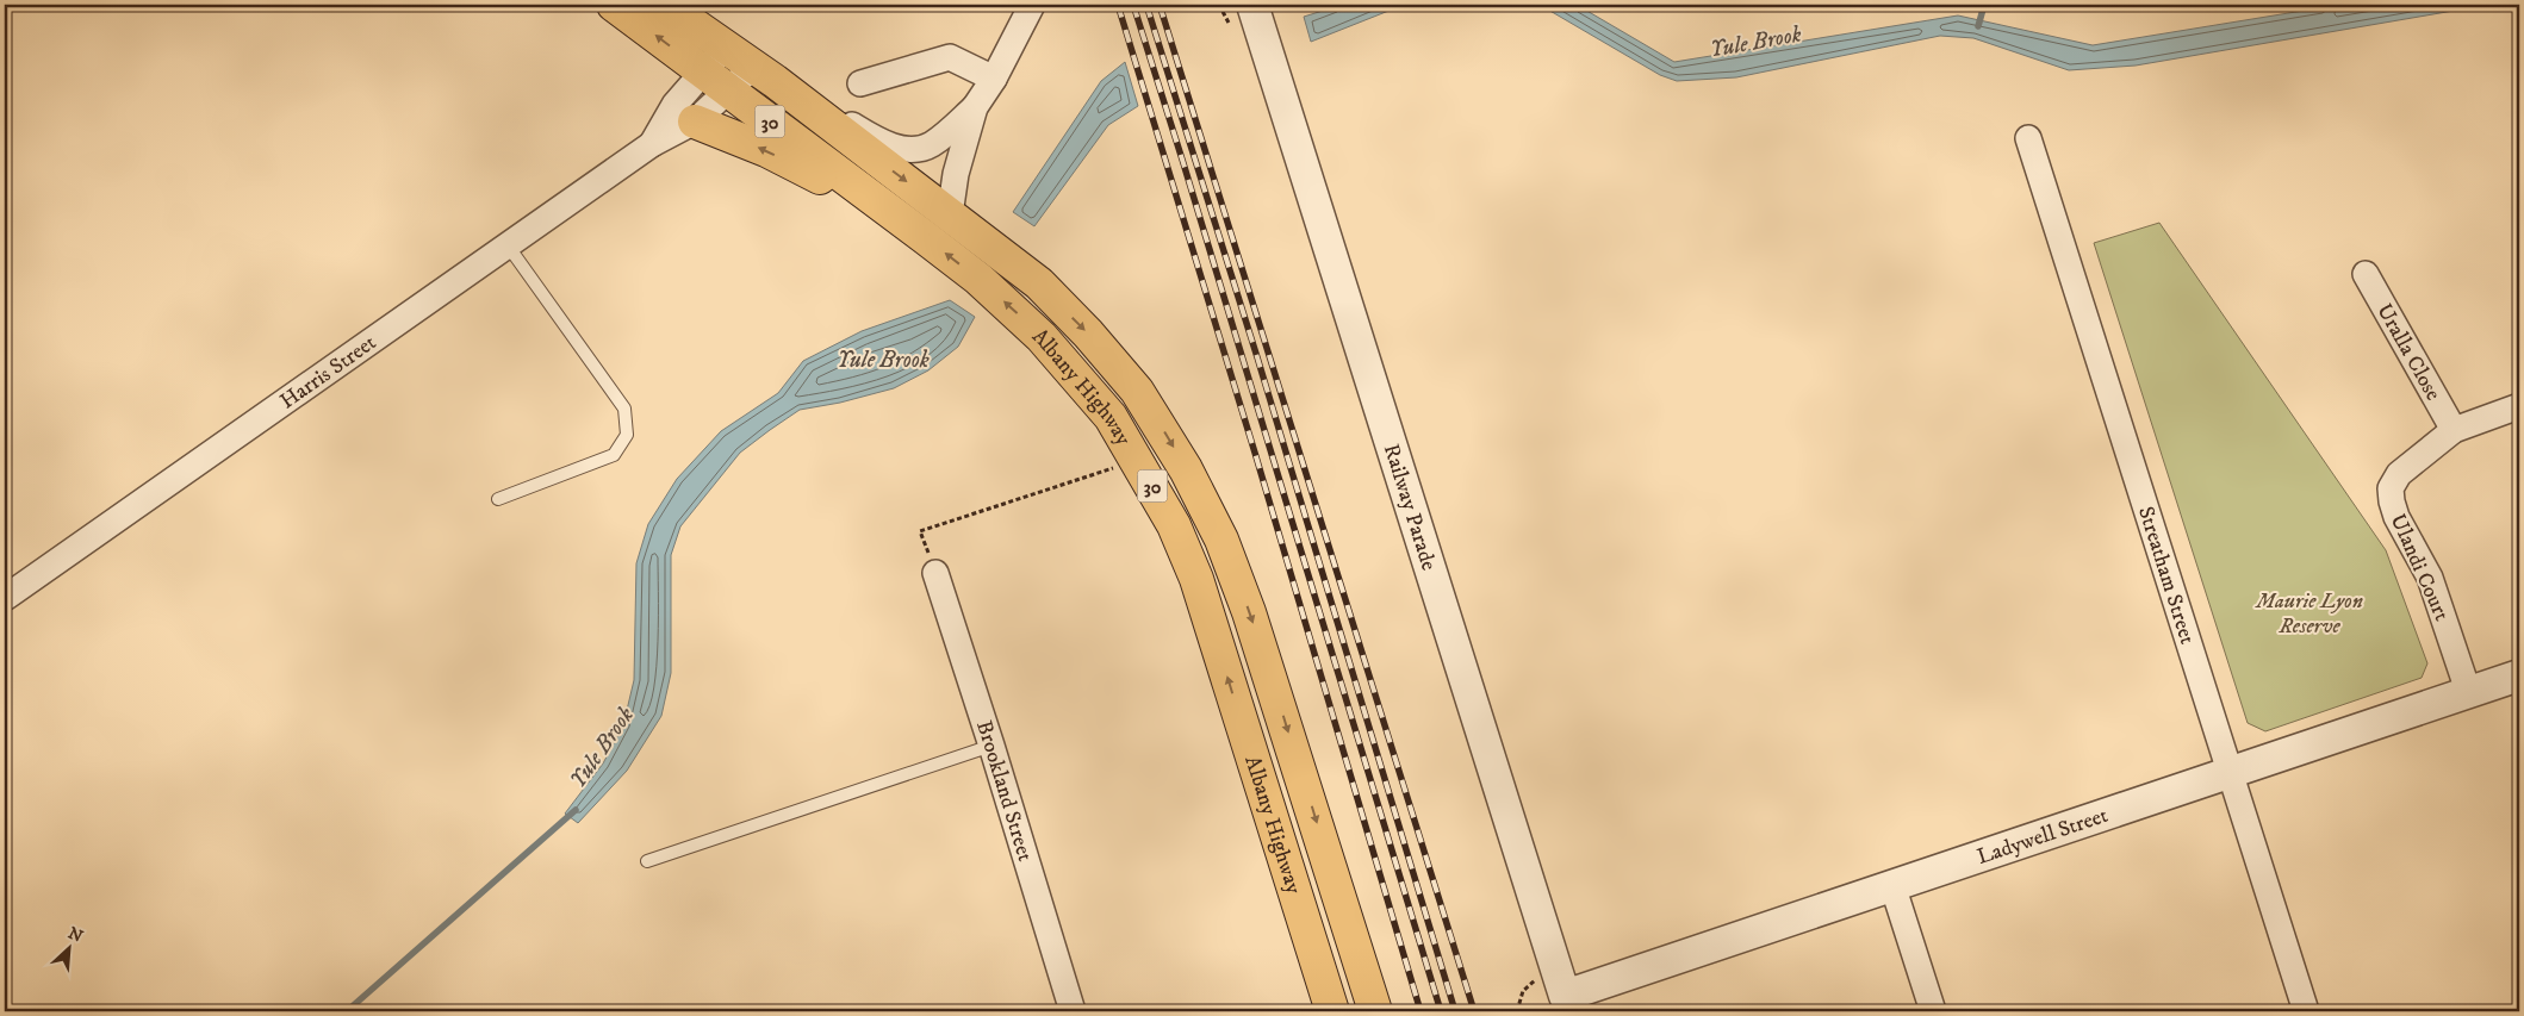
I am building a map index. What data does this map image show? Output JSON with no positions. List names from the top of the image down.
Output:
{
  "streets": {
    "highway": ["30", "Albany Highway"],
    "street": [
      "Uralla Close",
      "Harris Street",
      "Railway Parade",
      "Ulandi Court",
      "Streatham Street",
      "Brookland Street",
      "Ladywell Street"
    ]
  },
  "crossings": [
    ["Uralla Close", "Ulandi Court"],
    ["Harris Street", "Albany Highway"],
    ["Railway Parade", "Ladywell Street"],
    ["Ulandi Court", "Ladywell Street"],
    ["Streatham Street", "Ladywell Street"]
  ],
  "water": ["Yule Brook"],
  "parks": ["Maurie Lyon Reserve"],
  "north": "top right"
}
